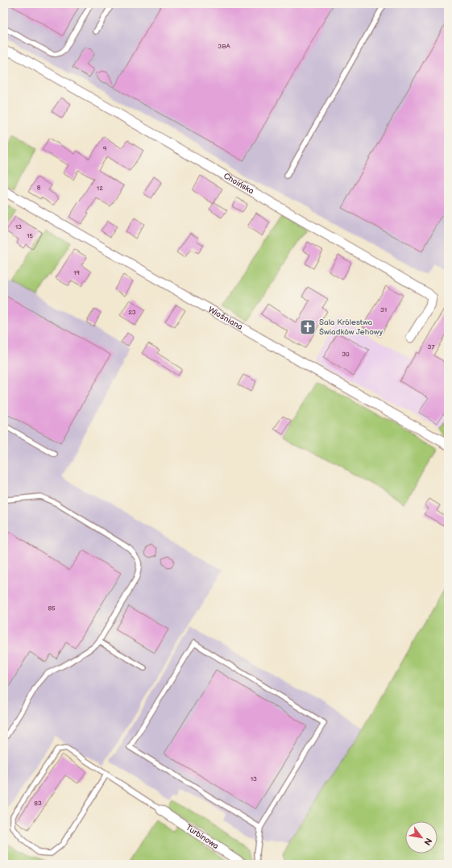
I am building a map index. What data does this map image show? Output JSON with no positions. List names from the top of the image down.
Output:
{
  "streets": {
    "street": ["Choińska", "Wiośniana", "Turbinowa"]
  },
  "places": {
    "church": ["Sala Królestwa Świadków Jehowy"]
  },
  "house_numbers": [
    "3BA",
    "9",
    "8",
    "12",
    "13",
    "15",
    "19",
    "31",
    "23",
    "37",
    "30",
    "85",
    "13",
    "83"
  ],
  "north": "bottom right"
}
